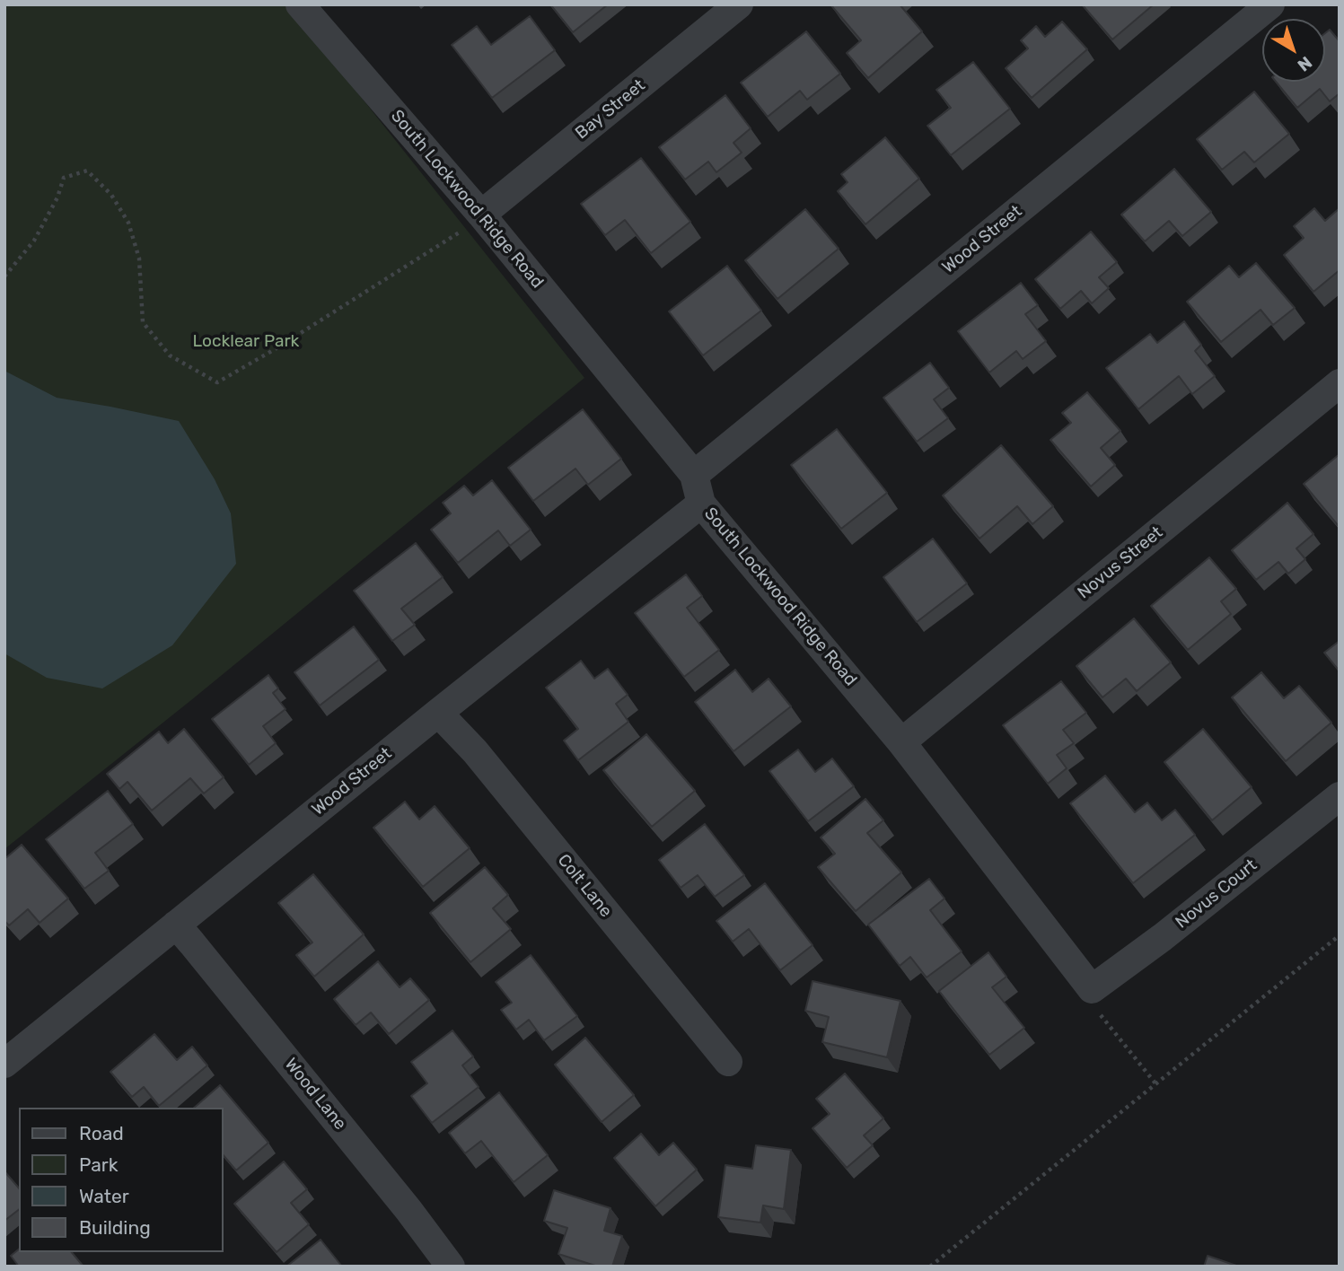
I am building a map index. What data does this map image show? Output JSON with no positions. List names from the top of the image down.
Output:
{
  "streets": {
    "street": [
      "Bay Street",
      "South Lockwood Ridge Road",
      "Wood Street",
      "Novus Street",
      "Colt Lane",
      "Novus Court",
      "Wood Lane"
    ]
  },
  "crossings": [
    ["Bay Street", "South Lockwood Ridge Road"],
    ["South Lockwood Ridge Road", "Wood Street"],
    ["South Lockwood Ridge Road", "Novus Street"],
    ["South Lockwood Ridge Road", "Novus Court"],
    ["Wood Street", "Colt Lane"],
    ["Wood Street", "Wood Lane"]
  ],
  "parks": ["Locklear Park"],
  "legend": [
    "Road",
    "Park",
    "Water",
    "Building"
  ],
  "north": "bottom right"
}
